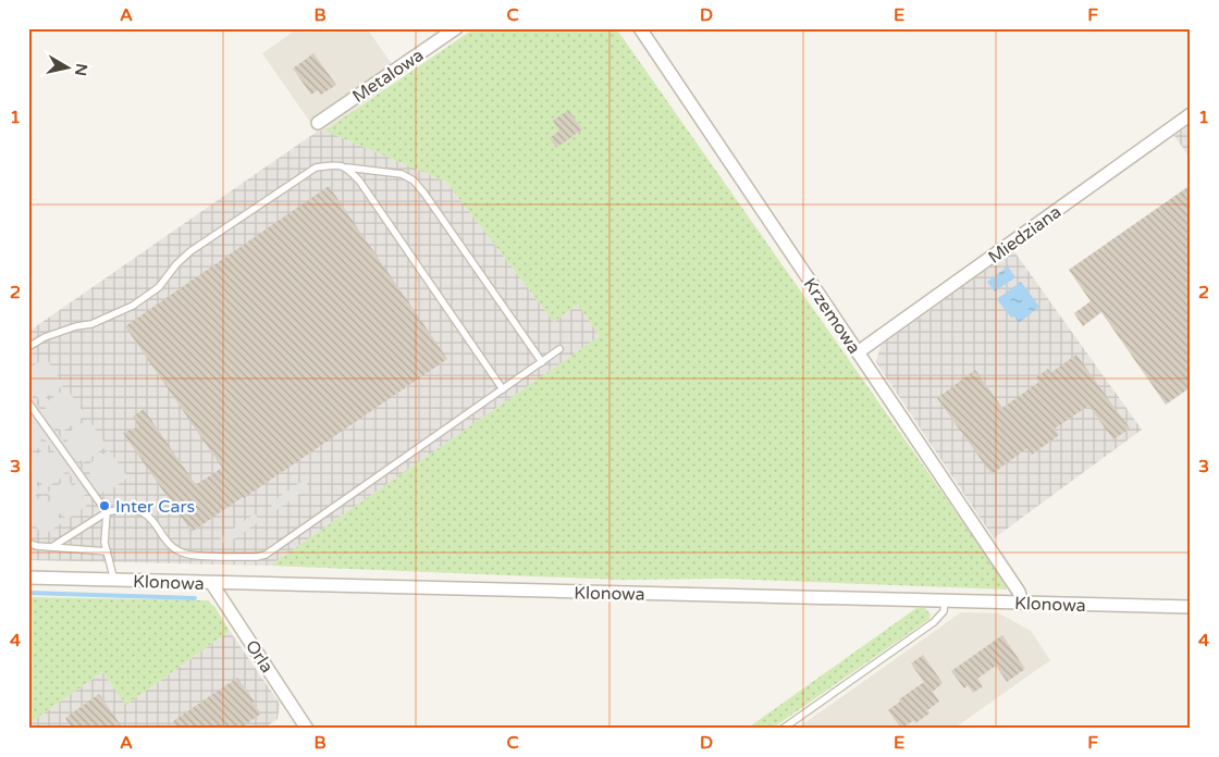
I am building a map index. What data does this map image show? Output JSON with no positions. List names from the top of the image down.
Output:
{
  "streets": {
    "street": [
      "Metalowa",
      "Miedziana",
      "Krzemowa",
      "Klonowa",
      "Orla"
    ]
  },
  "crossings": [
    ["Miedziana", "Krzemowa"],
    ["Krzemowa", "Klonowa"],
    ["Klonowa", "Orla"]
  ],
  "places": ["Inter Cars"],
  "north": "right",
  "grid": {
    "columns": [
      "A",
      "B",
      "C",
      "D",
      "E",
      "F"
    ],
    "rows": [
      "1",
      "2",
      "3",
      "4"
    ]
  }
}
